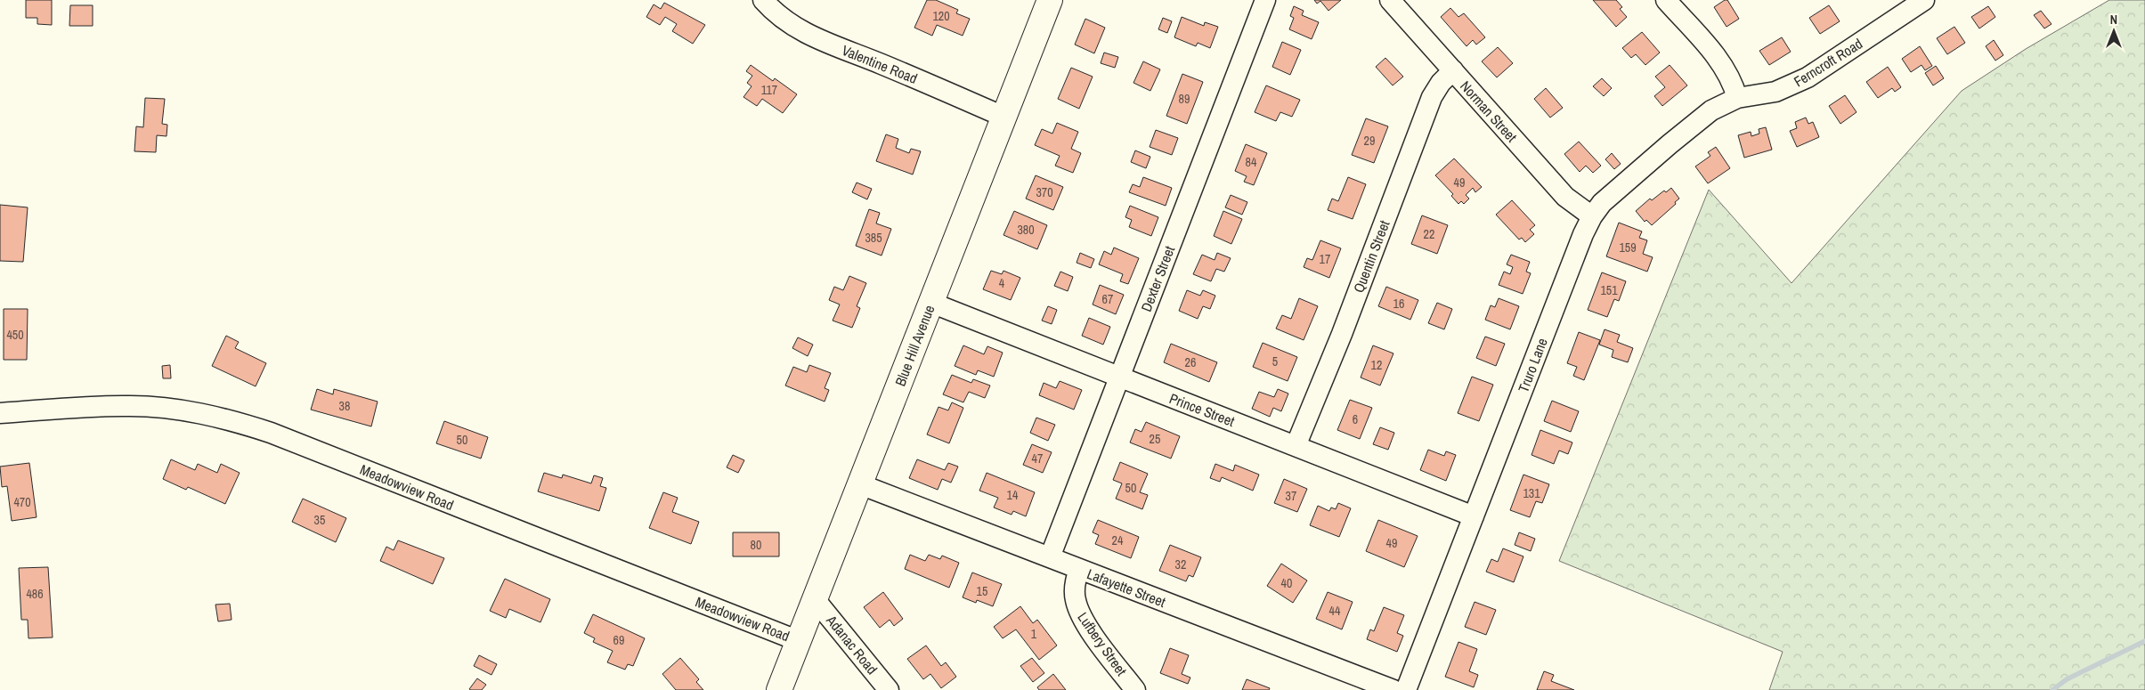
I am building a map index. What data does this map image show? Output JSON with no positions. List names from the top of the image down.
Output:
{
  "streets": {
    "highway": ["Blue Hill Avenue"],
    "street": [
      "Ferncroft Road",
      "Valentine Road",
      "Norman Street",
      "Quentin Street",
      "Dexter Street",
      "Truro Lane",
      "Prince Street",
      "Meadowview Road",
      "Lafayette Street",
      "Lufbery Street",
      "Adanac Road"
    ]
  },
  "crossings": [
    ["Ferncroft Road", "Truro Lane"],
    ["Valentine Road", "Blue Hill Avenue"],
    ["Norman Street", "Quentin Street"],
    ["Norman Street", "Truro Lane"],
    ["Quentin Street", "Prince Street"],
    ["Dexter Street", "Prince Street"],
    ["Dexter Street", "Lafayette Street"],
    ["Blue Hill Avenue", "Prince Street"],
    ["Blue Hill Avenue", "Meadowview Road"],
    ["Blue Hill Avenue", "Lafayette Street"],
    ["Blue Hill Avenue", "Adanac Road"],
    ["Truro Lane", "Prince Street"],
    ["Lafayette Street", "Lufbery Street"]
  ],
  "house_numbers": [
    "120",
    "117",
    "89",
    "29",
    "84",
    "49",
    "370",
    "380",
    "22",
    "385",
    "159",
    "17",
    "4",
    "151",
    "67",
    "16",
    "450",
    "5",
    "26",
    "12",
    "38",
    "6",
    "25",
    "50",
    "47",
    "50",
    "131",
    "14",
    "37",
    "470",
    "35",
    "24",
    "49",
    "80",
    "32",
    "40",
    "15",
    "486",
    "44",
    "1",
    "69"
  ],
  "north": "top"
}
